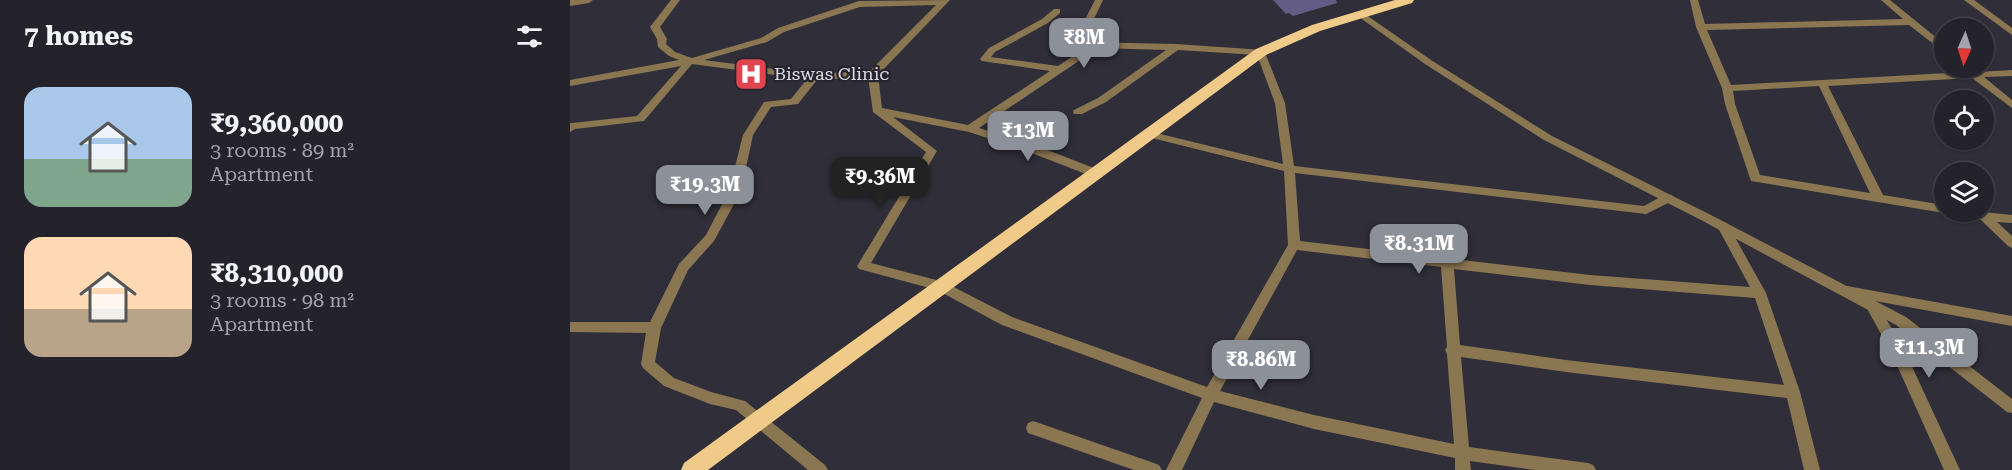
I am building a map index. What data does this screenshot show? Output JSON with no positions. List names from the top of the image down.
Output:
{
  "places": {
    "hospital": ["Biswas Clinic"]
  },
  "north": "bottom",
  "page": {
    "heading": "7 homes",
    "price": [
      "₹8M",
      "₹13M",
      "₹9.36M",
      "₹19.3M",
      "₹8.31M",
      "₹11.3M",
      "₹8.86M"
    ],
    "list": [
      {
        "name": "₹9,360,000",
        "note": "3 rooms · 89 m² · Apartment"
      },
      {
        "name": "₹8,310,000",
        "note": "3 rooms · 98 m² · Apartment"
      }
    ]
  }
}
